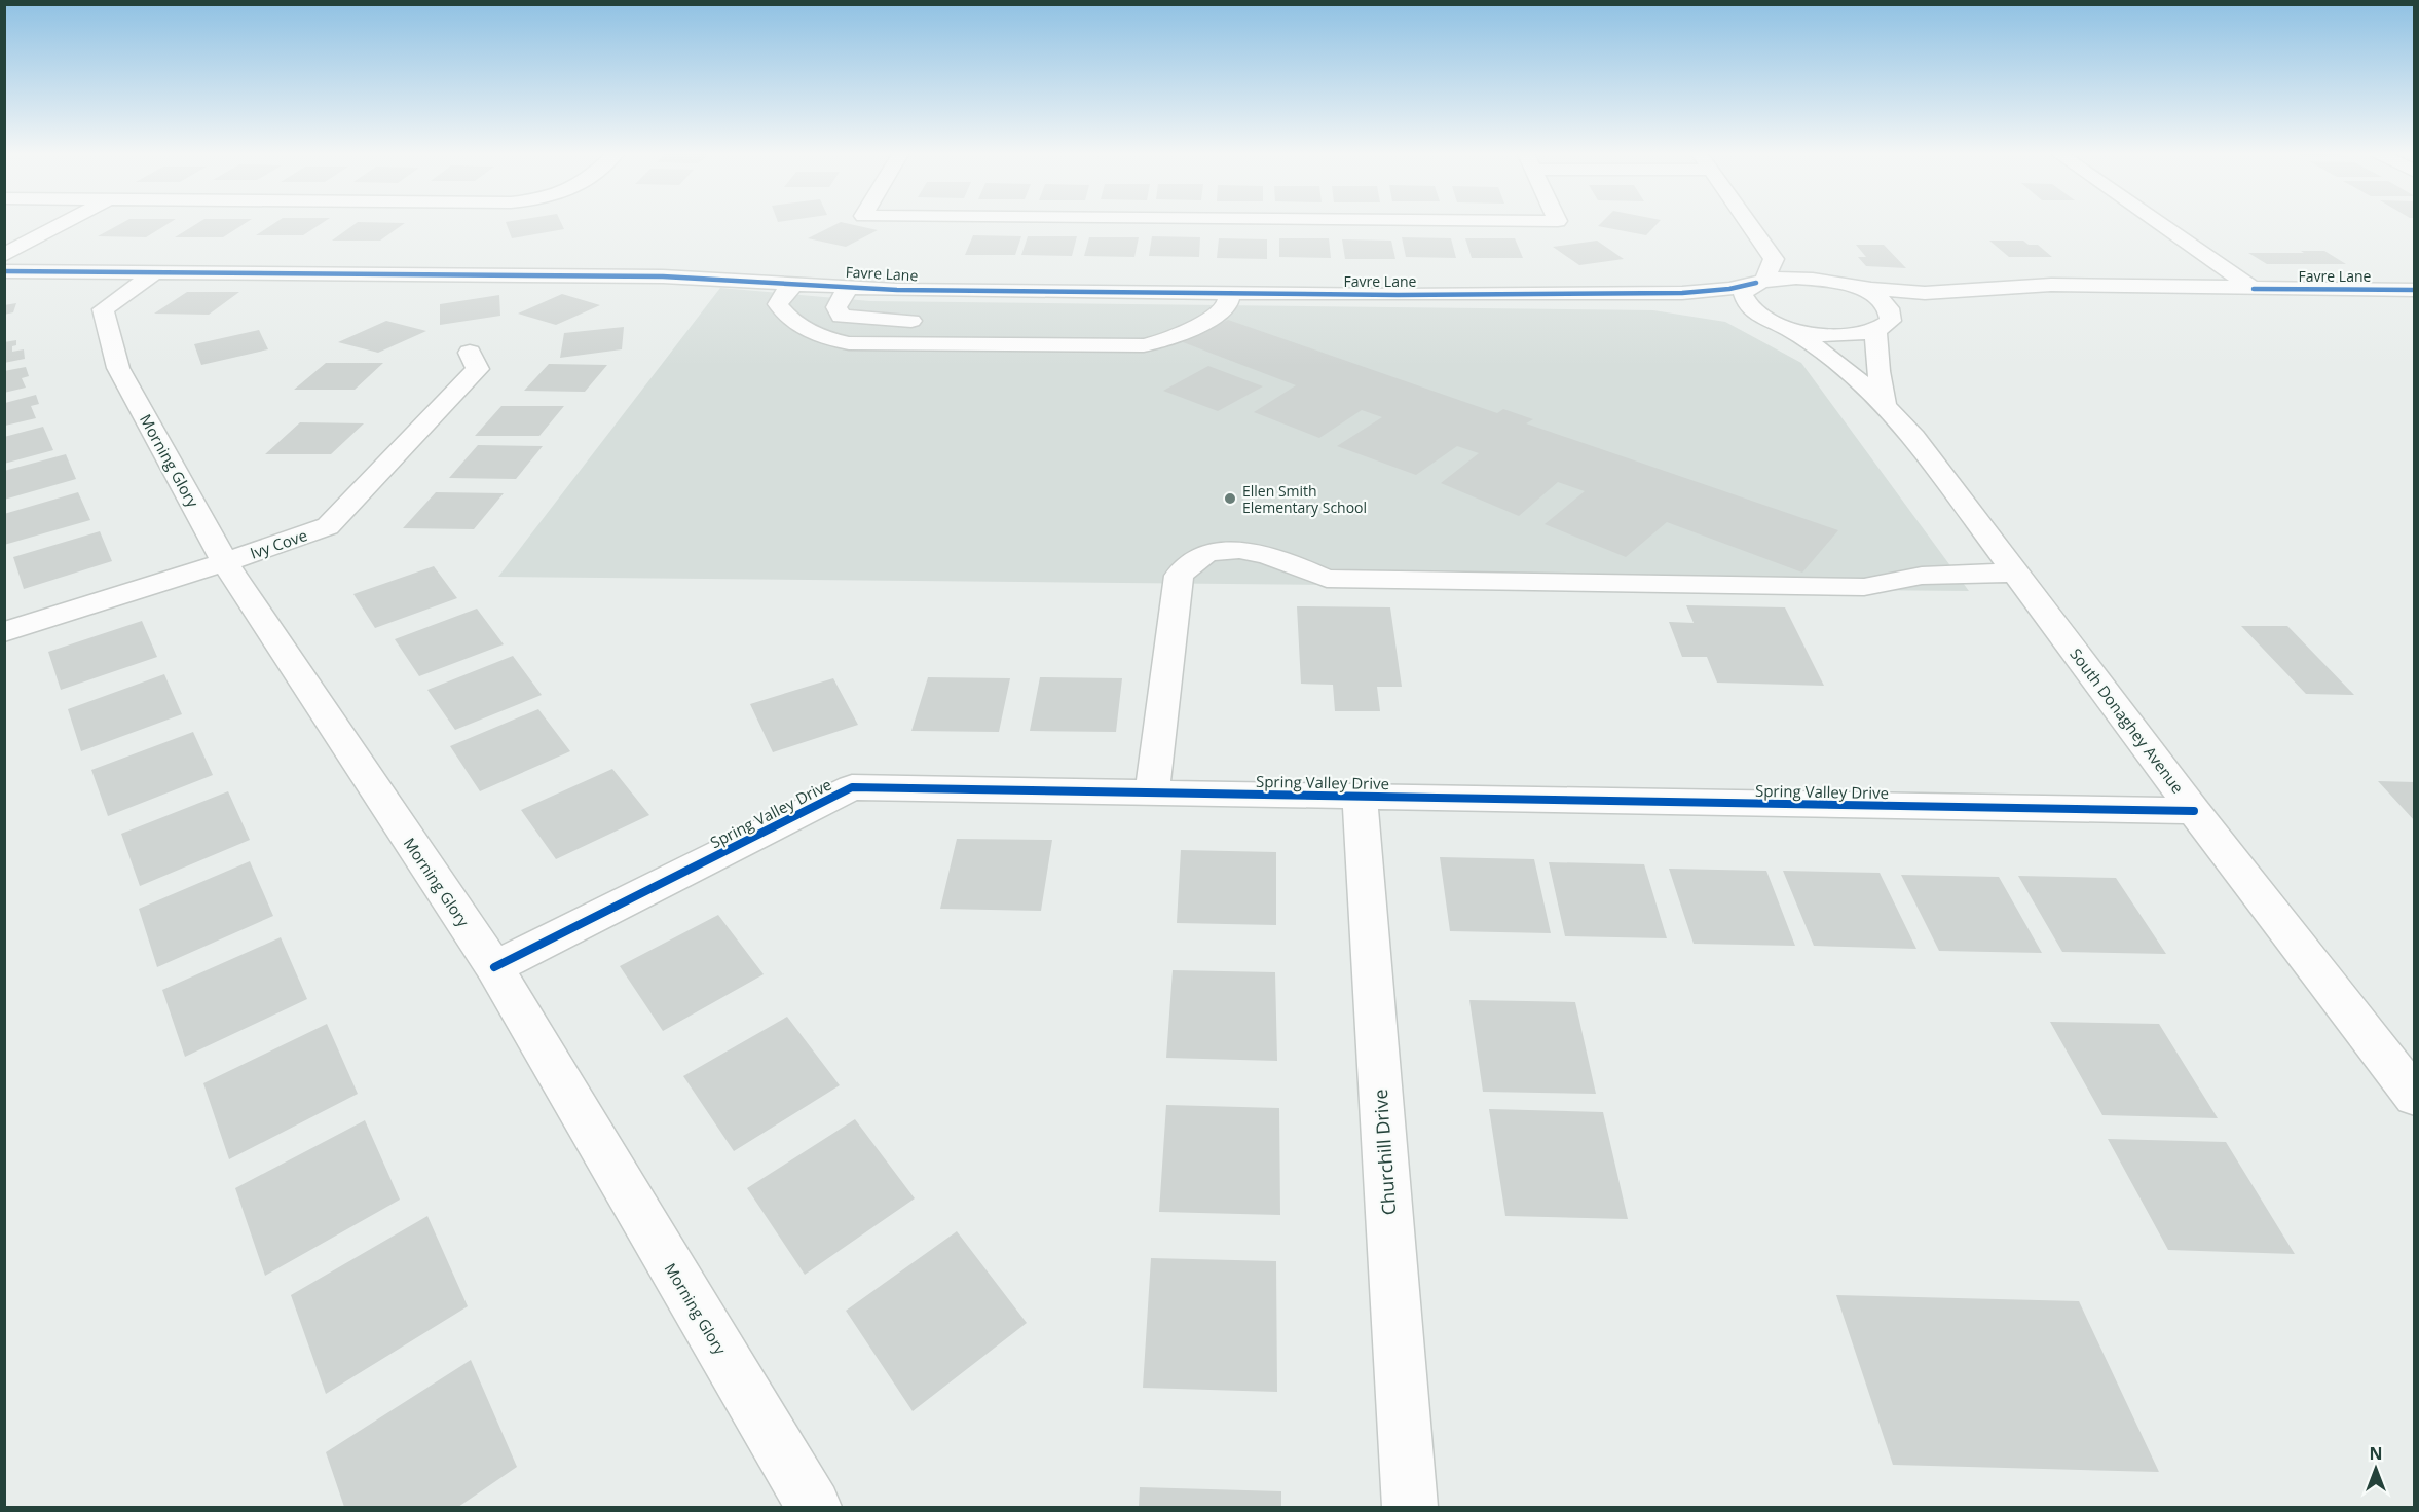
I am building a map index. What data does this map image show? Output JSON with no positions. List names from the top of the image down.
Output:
{
  "streets": {
    "street": [
      "Favre Lane",
      "Morning Glory",
      "Ivy Cove",
      "South Donaghey Avenue",
      "Spring Valley Drive",
      "Churchill Drive"
    ]
  },
  "crossings": [
    ["Favre Lane", "Morning Glory"],
    ["Favre Lane", "South Donaghey Avenue"],
    ["Morning Glory", "Ivy Cove"],
    ["Morning Glory", "Spring Valley Drive"],
    ["South Donaghey Avenue", "Spring Valley Drive"],
    ["Spring Valley Drive", "Churchill Drive"]
  ],
  "places": ["Ellen Smith Elementary School"],
  "north": "top"
}
